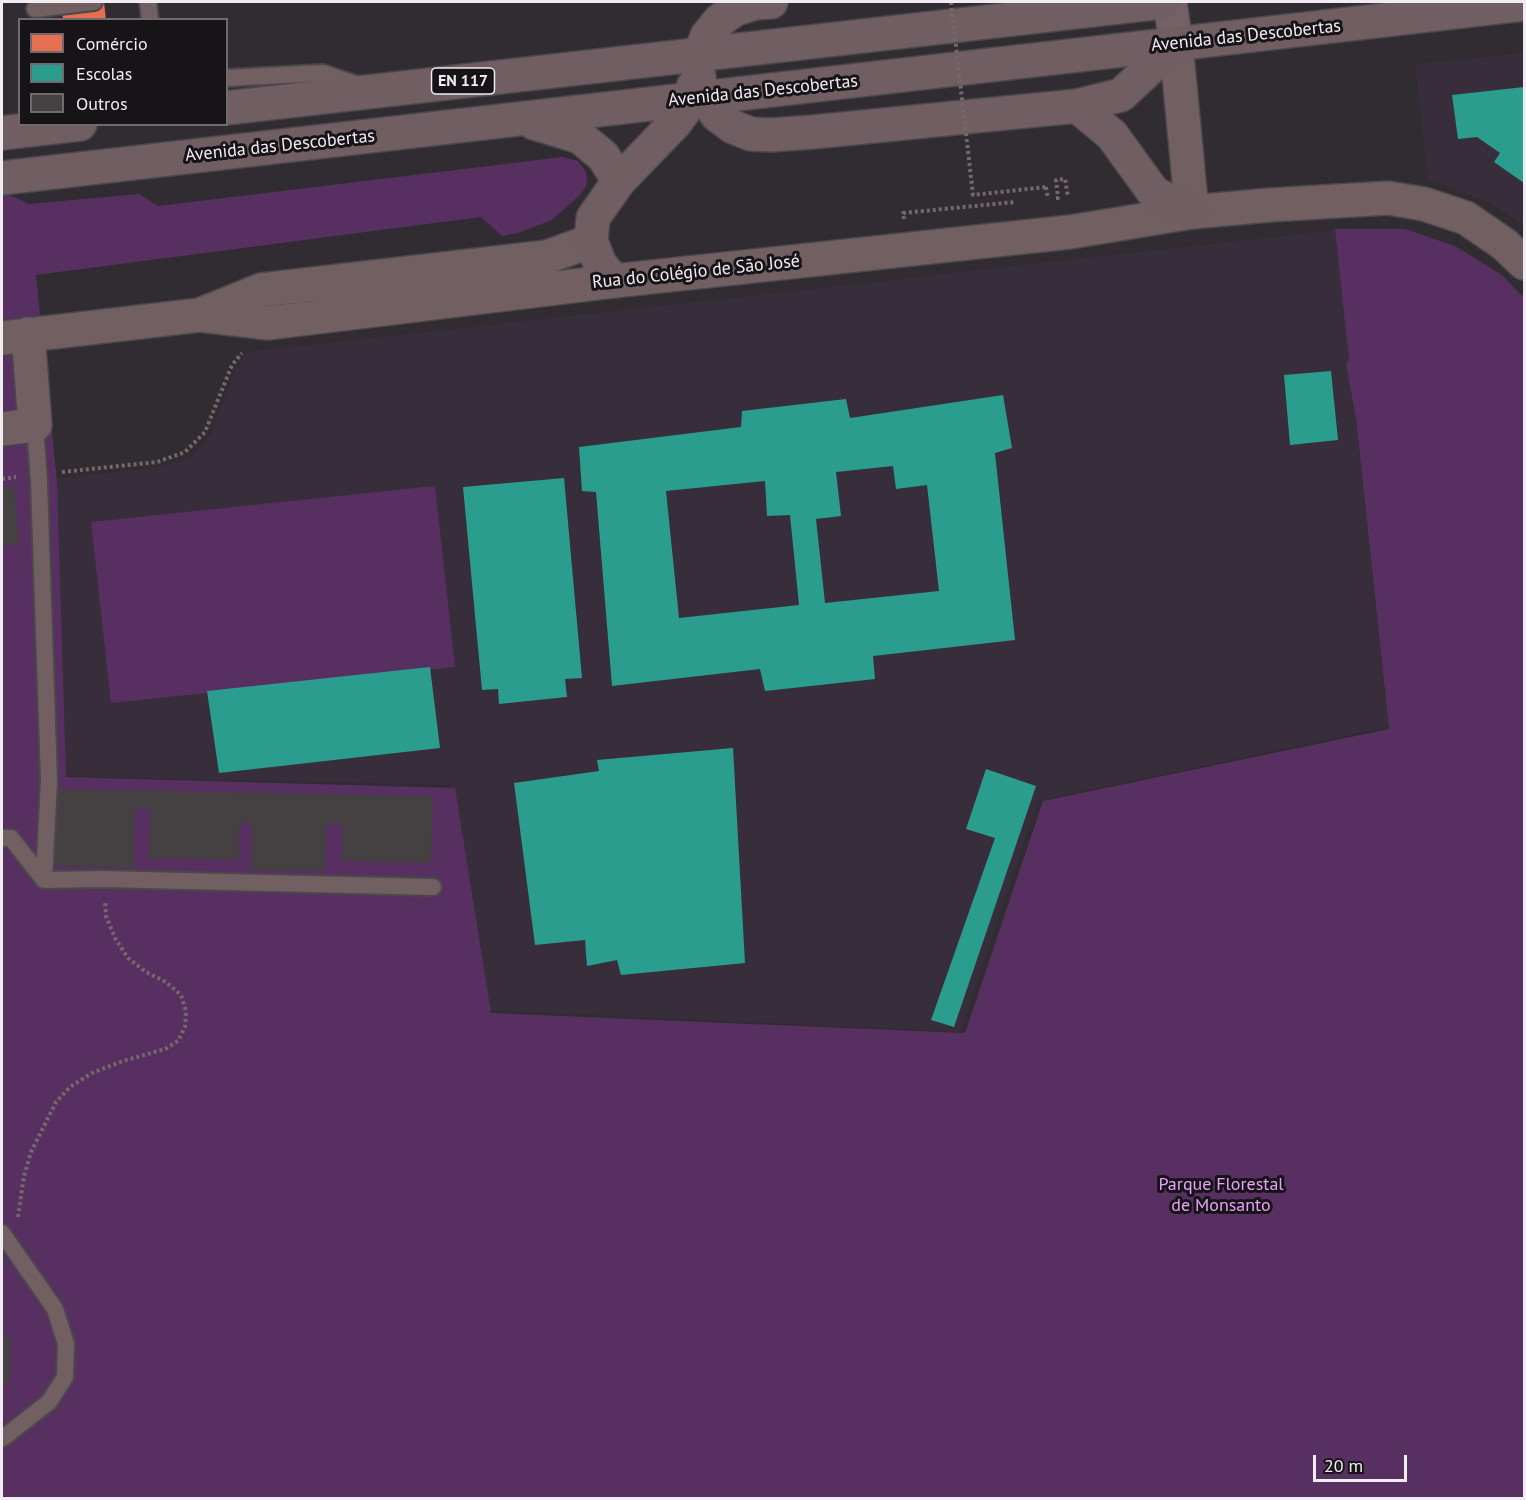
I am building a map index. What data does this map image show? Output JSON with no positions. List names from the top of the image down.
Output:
{
  "streets": {
    "main road": ["Avenida das Descobertas", "EN 117"],
    "street": ["Rua do Colégio de São José"]
  },
  "parks": ["Parque Florestal de Monsanto"],
  "legend": ["Comércio", "Escolas", "Outros"],
  "scale_bar": "20 m"
}
